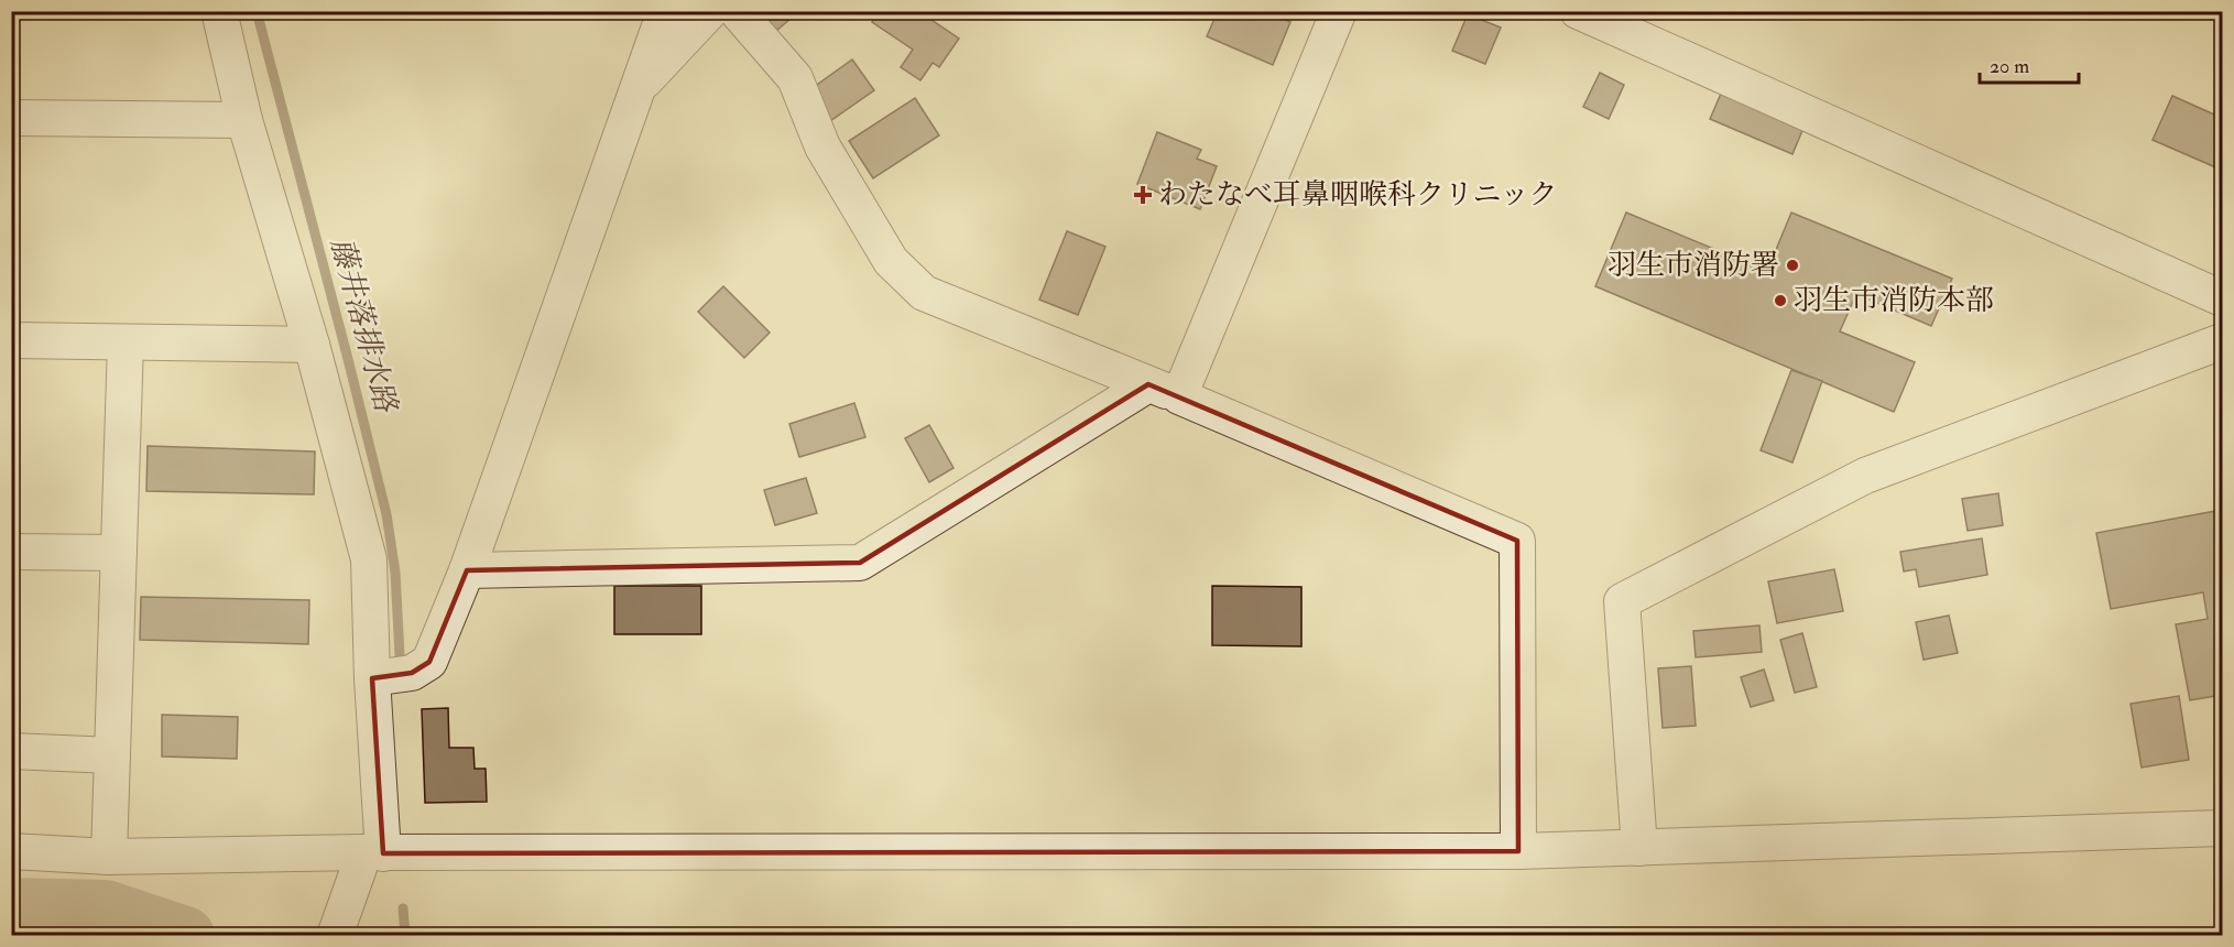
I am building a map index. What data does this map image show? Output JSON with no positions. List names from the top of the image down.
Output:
{
  "water": ["藤井落排水路"],
  "places": {
    "health": ["わたなべ耳鼻咽喉科クリニック"],
    "other": ["羽生市消防署", "羽生市消防本部"]
  },
  "scale_bar": "20 m"
}
